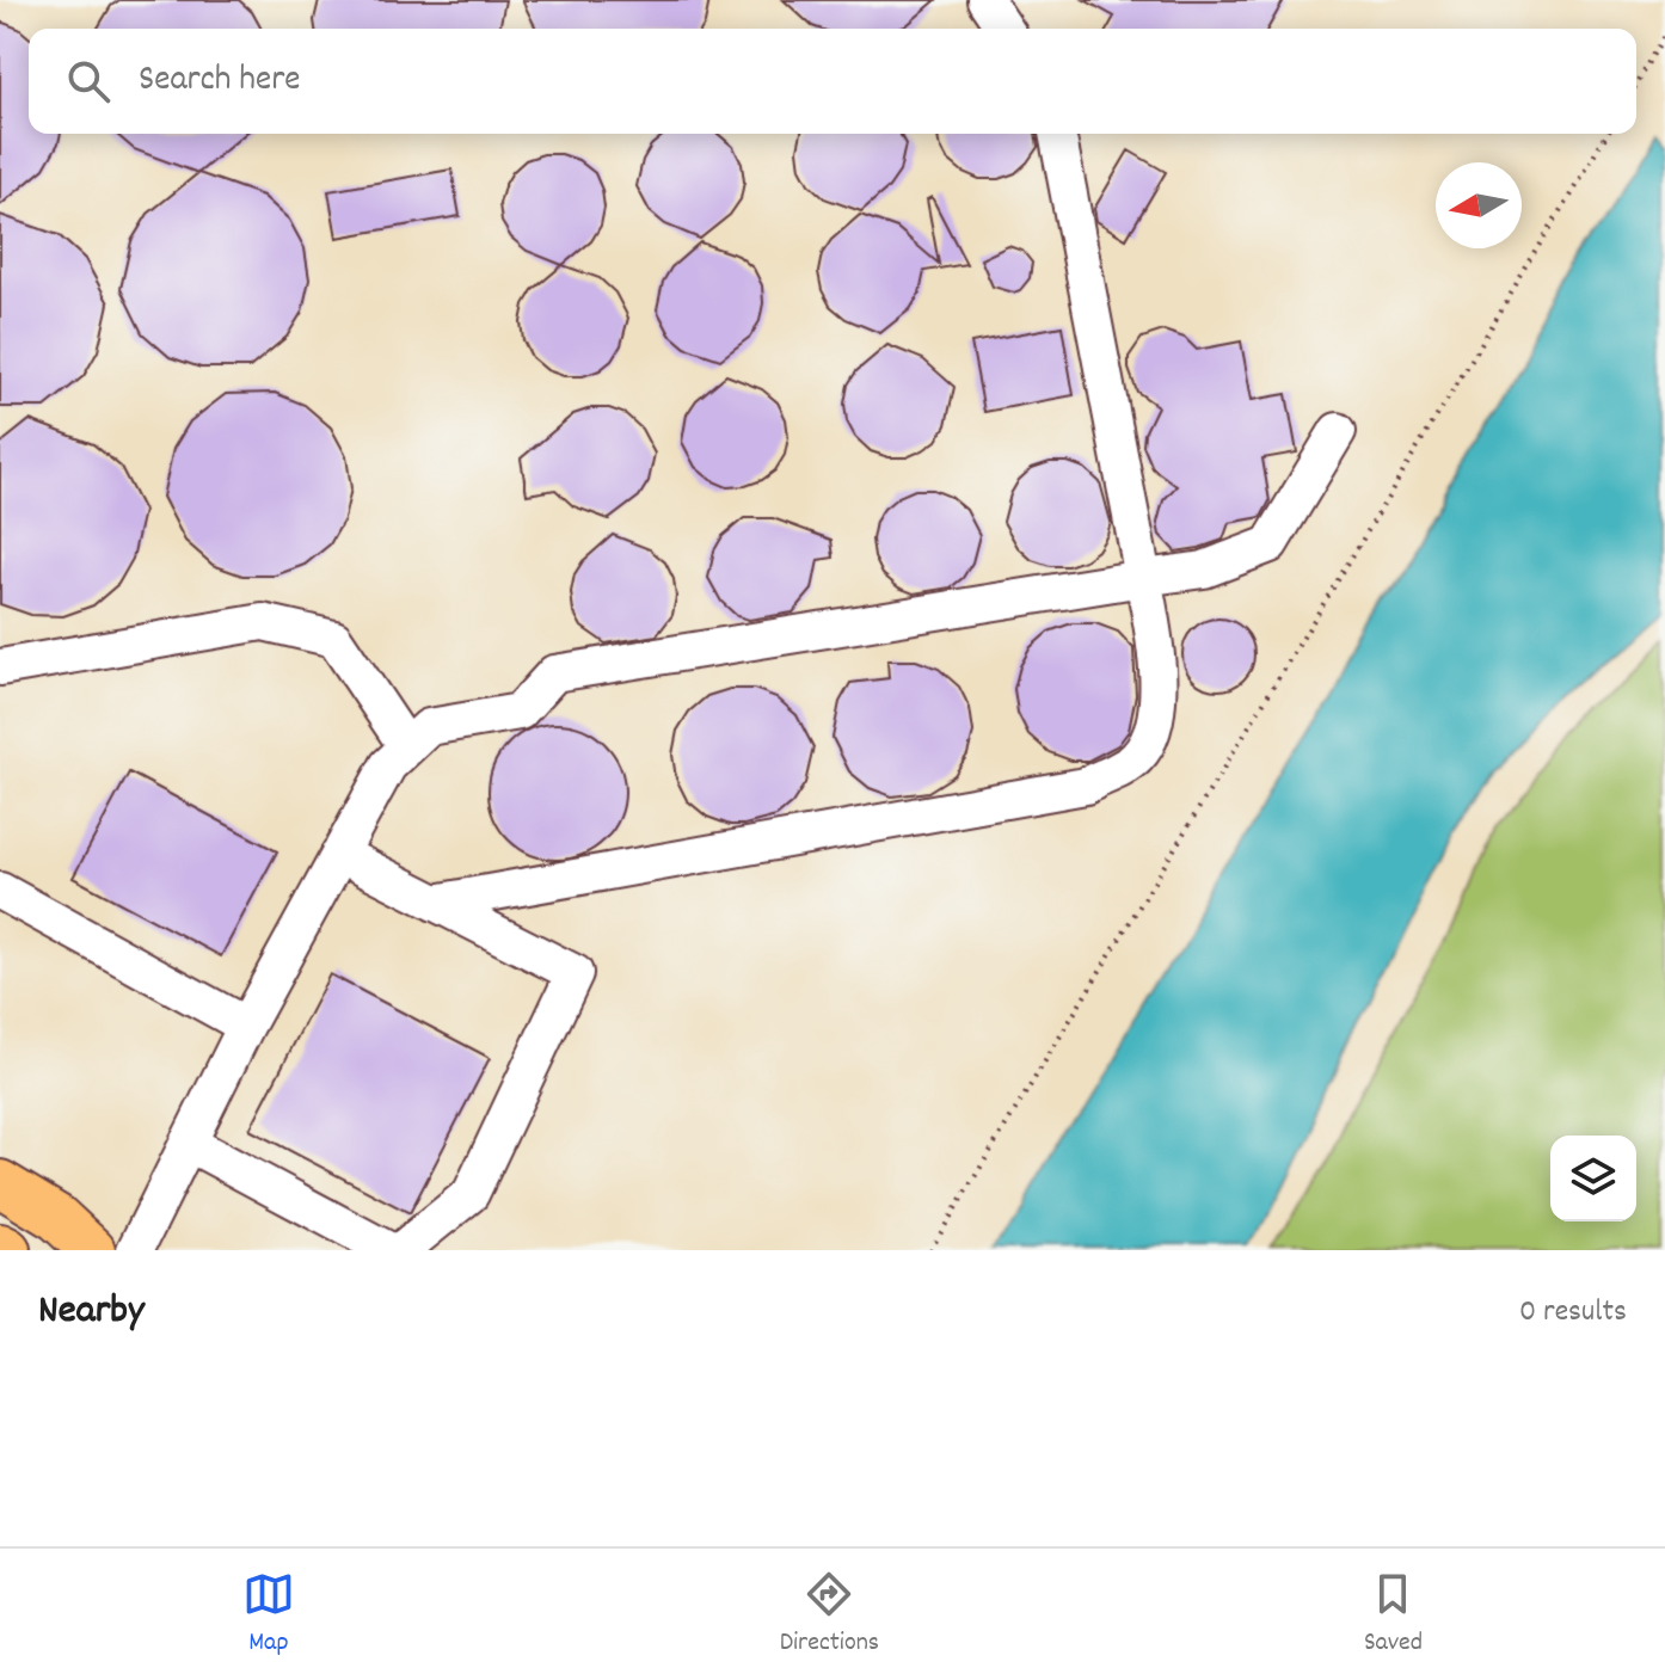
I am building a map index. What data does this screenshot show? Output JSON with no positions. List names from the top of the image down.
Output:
{
  "north": "left",
  "page": {
    "search": "Search here",
    "heading": ["Nearby", "0 results"],
    "nav": ["Map", "Directions", "Saved"]
  }
}
